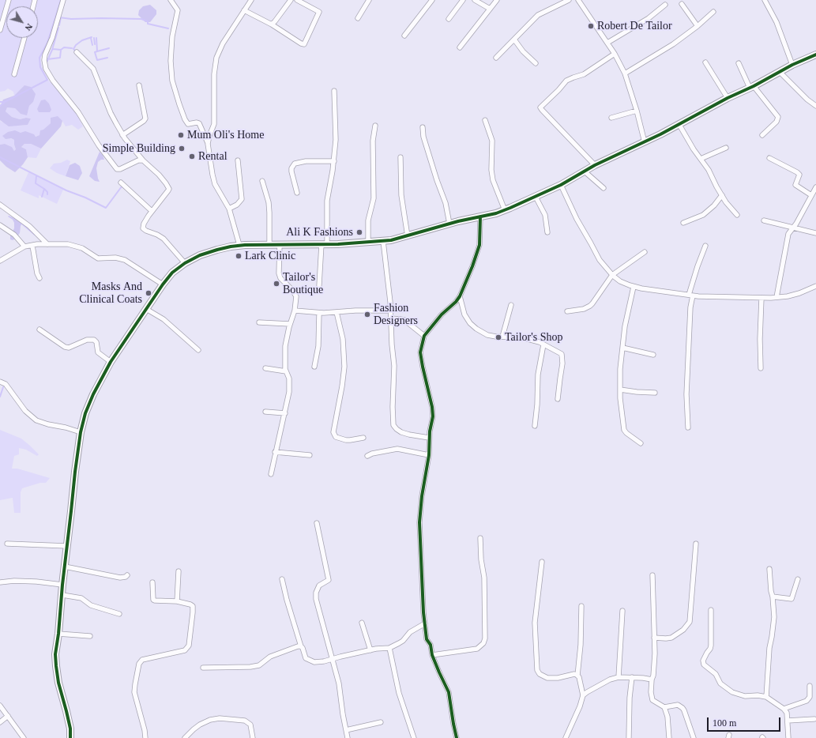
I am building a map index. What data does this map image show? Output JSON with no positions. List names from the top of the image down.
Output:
{
  "places": [
    "Robert De Tailor",
    "Mum Oli's Home",
    "Simple Building",
    "Rental",
    "Ali K Fashions",
    "Lark Clinic",
    "Tailor's Boutique",
    "Masks And Clinical Coats",
    "Fashion Designers",
    "Tailor's Shop"
  ],
  "scale_bar": "100 m",
  "north": "bottom right"
}
